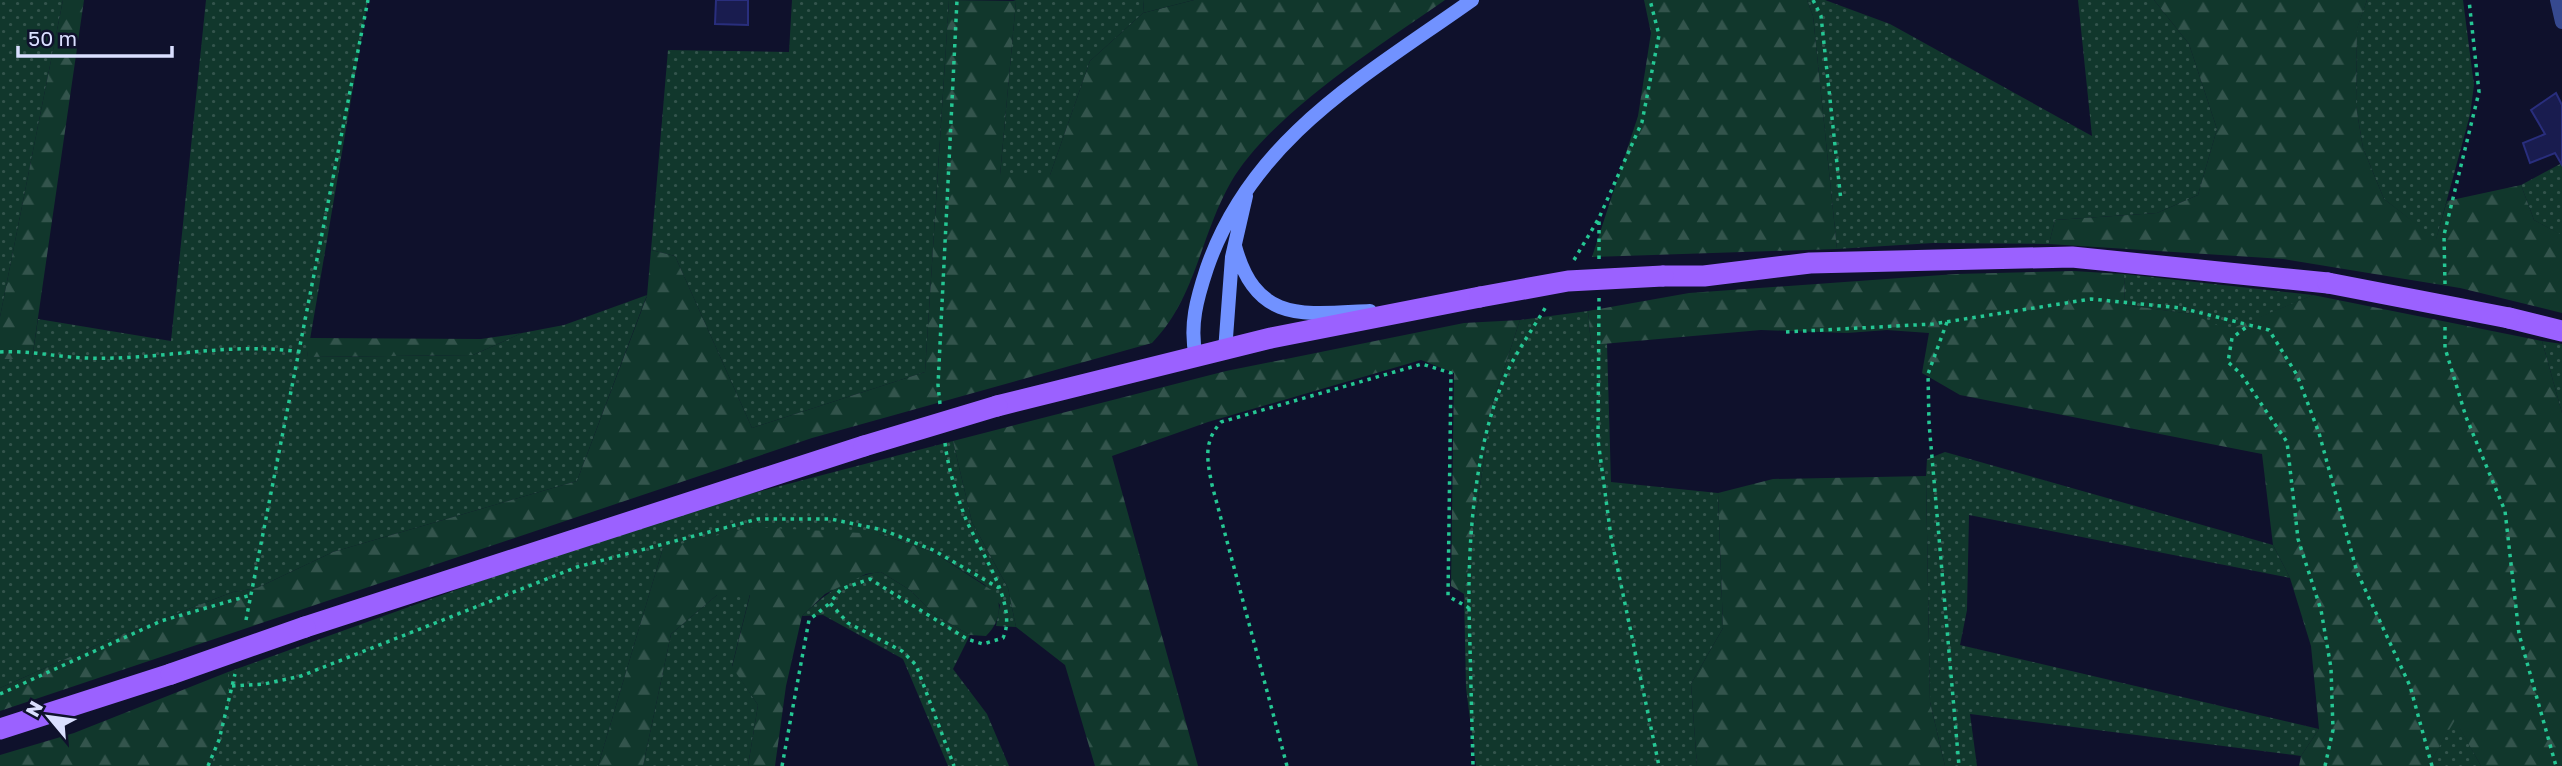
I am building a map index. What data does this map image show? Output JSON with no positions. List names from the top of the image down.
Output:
{
  "scale_bar": "50 m",
  "north": "top left"
}
